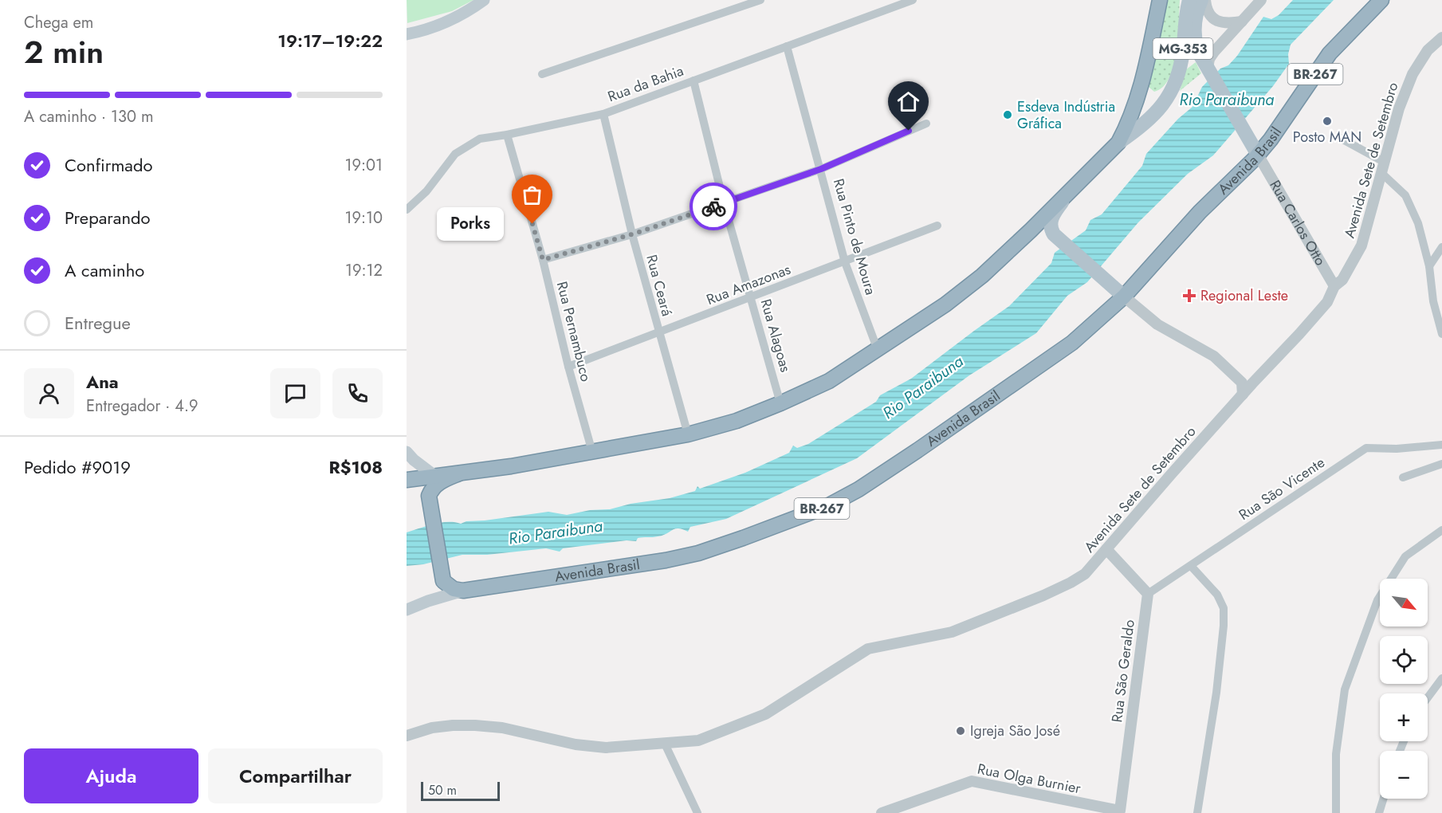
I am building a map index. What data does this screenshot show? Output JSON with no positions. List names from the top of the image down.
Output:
{
  "streets": {
    "highway": ["BR-267", "Avenida Brasil"],
    "main road": ["MG-353", "Rua Carlos Otto"],
    "street": [
      "Rua da Bahia",
      "Avenida Sete de Setembro",
      "Rua Pinto de Moura",
      "Rua Amazonas",
      "Rua Ceará",
      "Rua Pernambuco",
      "Rua Alagoas",
      "Rua São Vicente",
      "Rua São Geraldo",
      "Rua Olga Burnier"
    ]
  },
  "crossings": [
    ["Rua da Bahia", "Rua Pinto de Moura"],
    ["Rua da Bahia", "Rua Ceará"],
    ["Rua da Bahia", "Rua Pernambuco"],
    ["Rua da Bahia", "Rua Alagoas"],
    ["Avenida Brasil", "Rua Carlos Otto"],
    ["Avenida Sete de Setembro", "Rua Carlos Otto"],
    ["Rua Pinto de Moura", "Rua Amazonas"],
    ["Rua Amazonas", "Rua Ceará"],
    ["Rua Amazonas", "Rua Pernambuco"],
    ["Rua Amazonas", "Rua Alagoas"],
    ["Rua São Vicente", "Rua São Geraldo"],
    ["Rua São Geraldo", "Rua Olga Burnier"]
  ],
  "water": ["Rio Paraibuna"],
  "places": {
    "other": [
      "Esdeva Indústria Gráfica",
      "Posto MAN",
      "Porks",
      "Igreja São José"
    ],
    "health": ["Regional Leste"]
  },
  "scale_bar": "50 m",
  "north": "bottom right",
  "page": {
    "heading": ["2 min", "Chega em", "19:17–19:22"],
    "panel": [
      "Ana",
      "Entregador · 4.9",
      "Pedido #9019",
      "R$108"
    ],
    "bar": "A caminho · 130 m",
    "list": [
      ["Confirmado", "19:01"],
      ["Preparando", "19:10"],
      ["A caminho", "19:12"],
      "Entregue"
    ],
    "bubble": "Porks",
    "map_buttons": ["+", "−"],
    "buttons": ["Ajuda", "Compartilhar"],
    "scale": "50 m"
  }
}
